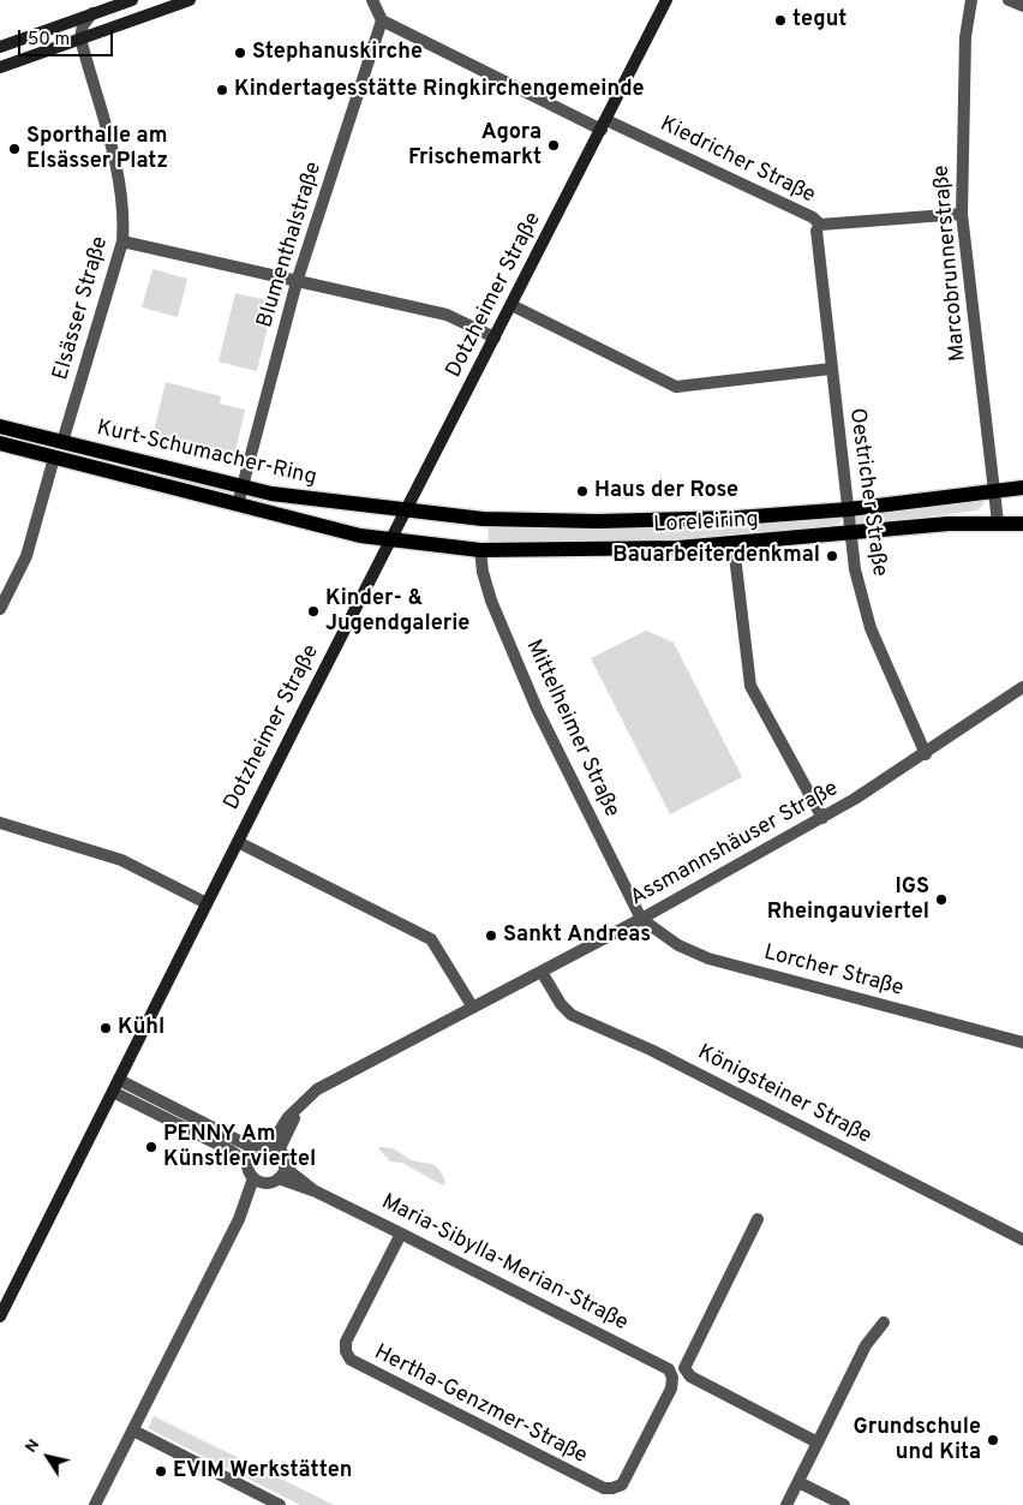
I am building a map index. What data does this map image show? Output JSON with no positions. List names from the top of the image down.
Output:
{
  "streets": {
    "main road": ["Dotzheimer Straße", "Kurt-Schumacher-Ring", "Loreleiring"],
    "street": [
      "Kiedricher Straße",
      "Blumenthalstraße",
      "Marcobrunnerstraße",
      "Elsässer Straße",
      "Oestricher Straße",
      "Mittelheimer Straße",
      "Assmannshäuser Straße",
      "Lorcher Straße",
      "Königsteiner Straße",
      "Maria-Sibylla-Merian-Straße",
      "Hertha-Genzmer-Straße"
    ]
  },
  "crossings": [
    ["Kiedricher Straße", "Blumenthalstraße"],
    ["Kiedricher Straße", "Marcobrunnerstraße"],
    ["Kiedricher Straße", "Dotzheimer Straße"],
    ["Kiedricher Straße", "Oestricher Straße"],
    ["Blumenthalstraße", "Kurt-Schumacher-Ring"],
    ["Marcobrunnerstraße", "Loreleiring"],
    ["Dotzheimer Straße", "Kurt-Schumacher-Ring"],
    ["Dotzheimer Straße", "Loreleiring"],
    ["Elsässer Straße", "Kurt-Schumacher-Ring"],
    ["Kurt-Schumacher-Ring", "Loreleiring"],
    ["Oestricher Straße", "Loreleiring"],
    ["Oestricher Straße", "Assmannshäuser Straße"],
    ["Loreleiring", "Mittelheimer Straße"],
    ["Mittelheimer Straße", "Assmannshäuser Straße"],
    ["Mittelheimer Straße", "Lorcher Straße"],
    ["Assmannshäuser Straße", "Lorcher Straße"],
    ["Assmannshäuser Straße", "Königsteiner Straße"],
    ["Assmannshäuser Straße", "Maria-Sibylla-Merian-Straße"],
    ["Maria-Sibylla-Merian-Straße", "Hertha-Genzmer-Straße"]
  ],
  "places": [
    "tegut",
    "Stephanuskirche",
    "Kindertagesstätte Ringkirchengemeinde",
    "Agora Frischemarkt",
    "Sporthalle am Elsässer Platz",
    "Haus der Rose",
    "Bauarbeiterdenkmal",
    "Kinder- & Jugendgalerie",
    "IGS Rheingauviertel",
    "Sankt Andreas",
    "Kühl",
    "PENNY Am Künstlerviertel",
    "Grundschule und Kita",
    "EVIM Werkstätten"
  ],
  "scale_bar": "50 m",
  "north": "top left"
}
